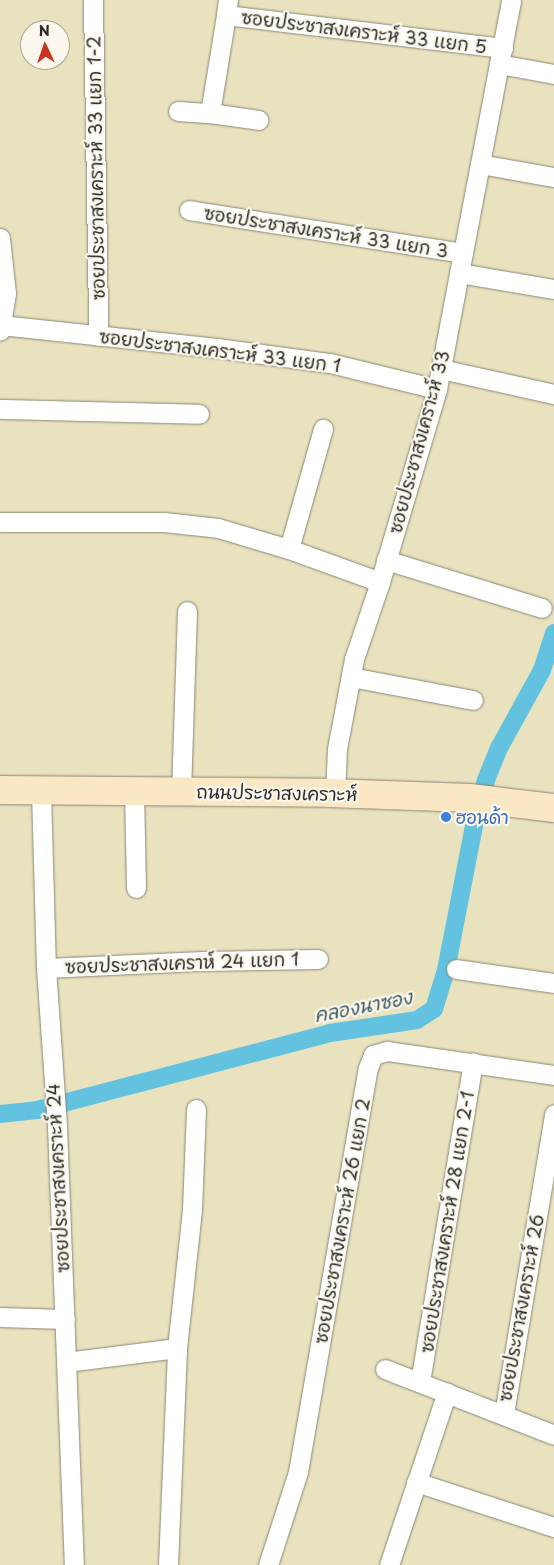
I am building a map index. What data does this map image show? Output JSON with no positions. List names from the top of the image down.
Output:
{
  "streets": {
    "main road": ["ถนนประชาสงเคราะห์"],
    "street": [
      "ซอยประชาสงเคราะห์ 33 แยก 5",
      "ซอยประชาสงเคราะห์ 33 แยก 1-2",
      "ซอยประชาสงเคราะห์ 33 แยก 3",
      "ซอยประชาสงเคราะห์ 33 แยก 1",
      "ซอยประชาสงเคราะห์ 33",
      "ซอยประชาสงเคราห์ 24 แยก 1",
      "ซอยประชาสงเคราะห์ 24",
      "ซอยประชาสงเคราะห์ 26 แยก 2",
      "ซอยประชาสงเคราะห์ 28 แยก 2-1",
      "ซอยประชาสงเคราะห์ 26"
    ]
  },
  "crossings": [
    ["ซอยประชาสงเคราะห์ 33 แยก 5", "ซอยประชาสงเคราะห์ 33"],
    ["ซอยประชาสงเคราะห์ 33 แยก 1-2", "ซอยประชาสงเคราะห์ 33 แยก 1"],
    ["ซอยประชาสงเคราะห์ 33 แยก 3", "ซอยประชาสงเคราะห์ 33"],
    ["ซอยประชาสงเคราะห์ 33 แยก 1", "ซอยประชาสงเคราะห์ 33"],
    ["ซอยประชาสงเคราะห์ 33", "ถนนประชาสงเคราะห์"],
    ["ถนนประชาสงเคราะห์", "ซอยประชาสงเคราะห์ 24"],
    ["ซอยประชาสงเคราห์ 24 แยก 1", "ซอยประชาสงเคราะห์ 24"],
    ["ซอยประชาสงเคราะห์ 26 แยก 2", "ซอยประชาสงเคราะห์ 28 แยก 2-1"]
  ],
  "water": ["คลองนาซอง"],
  "places": ["ฮอนด้า"],
  "north": "top"
}
